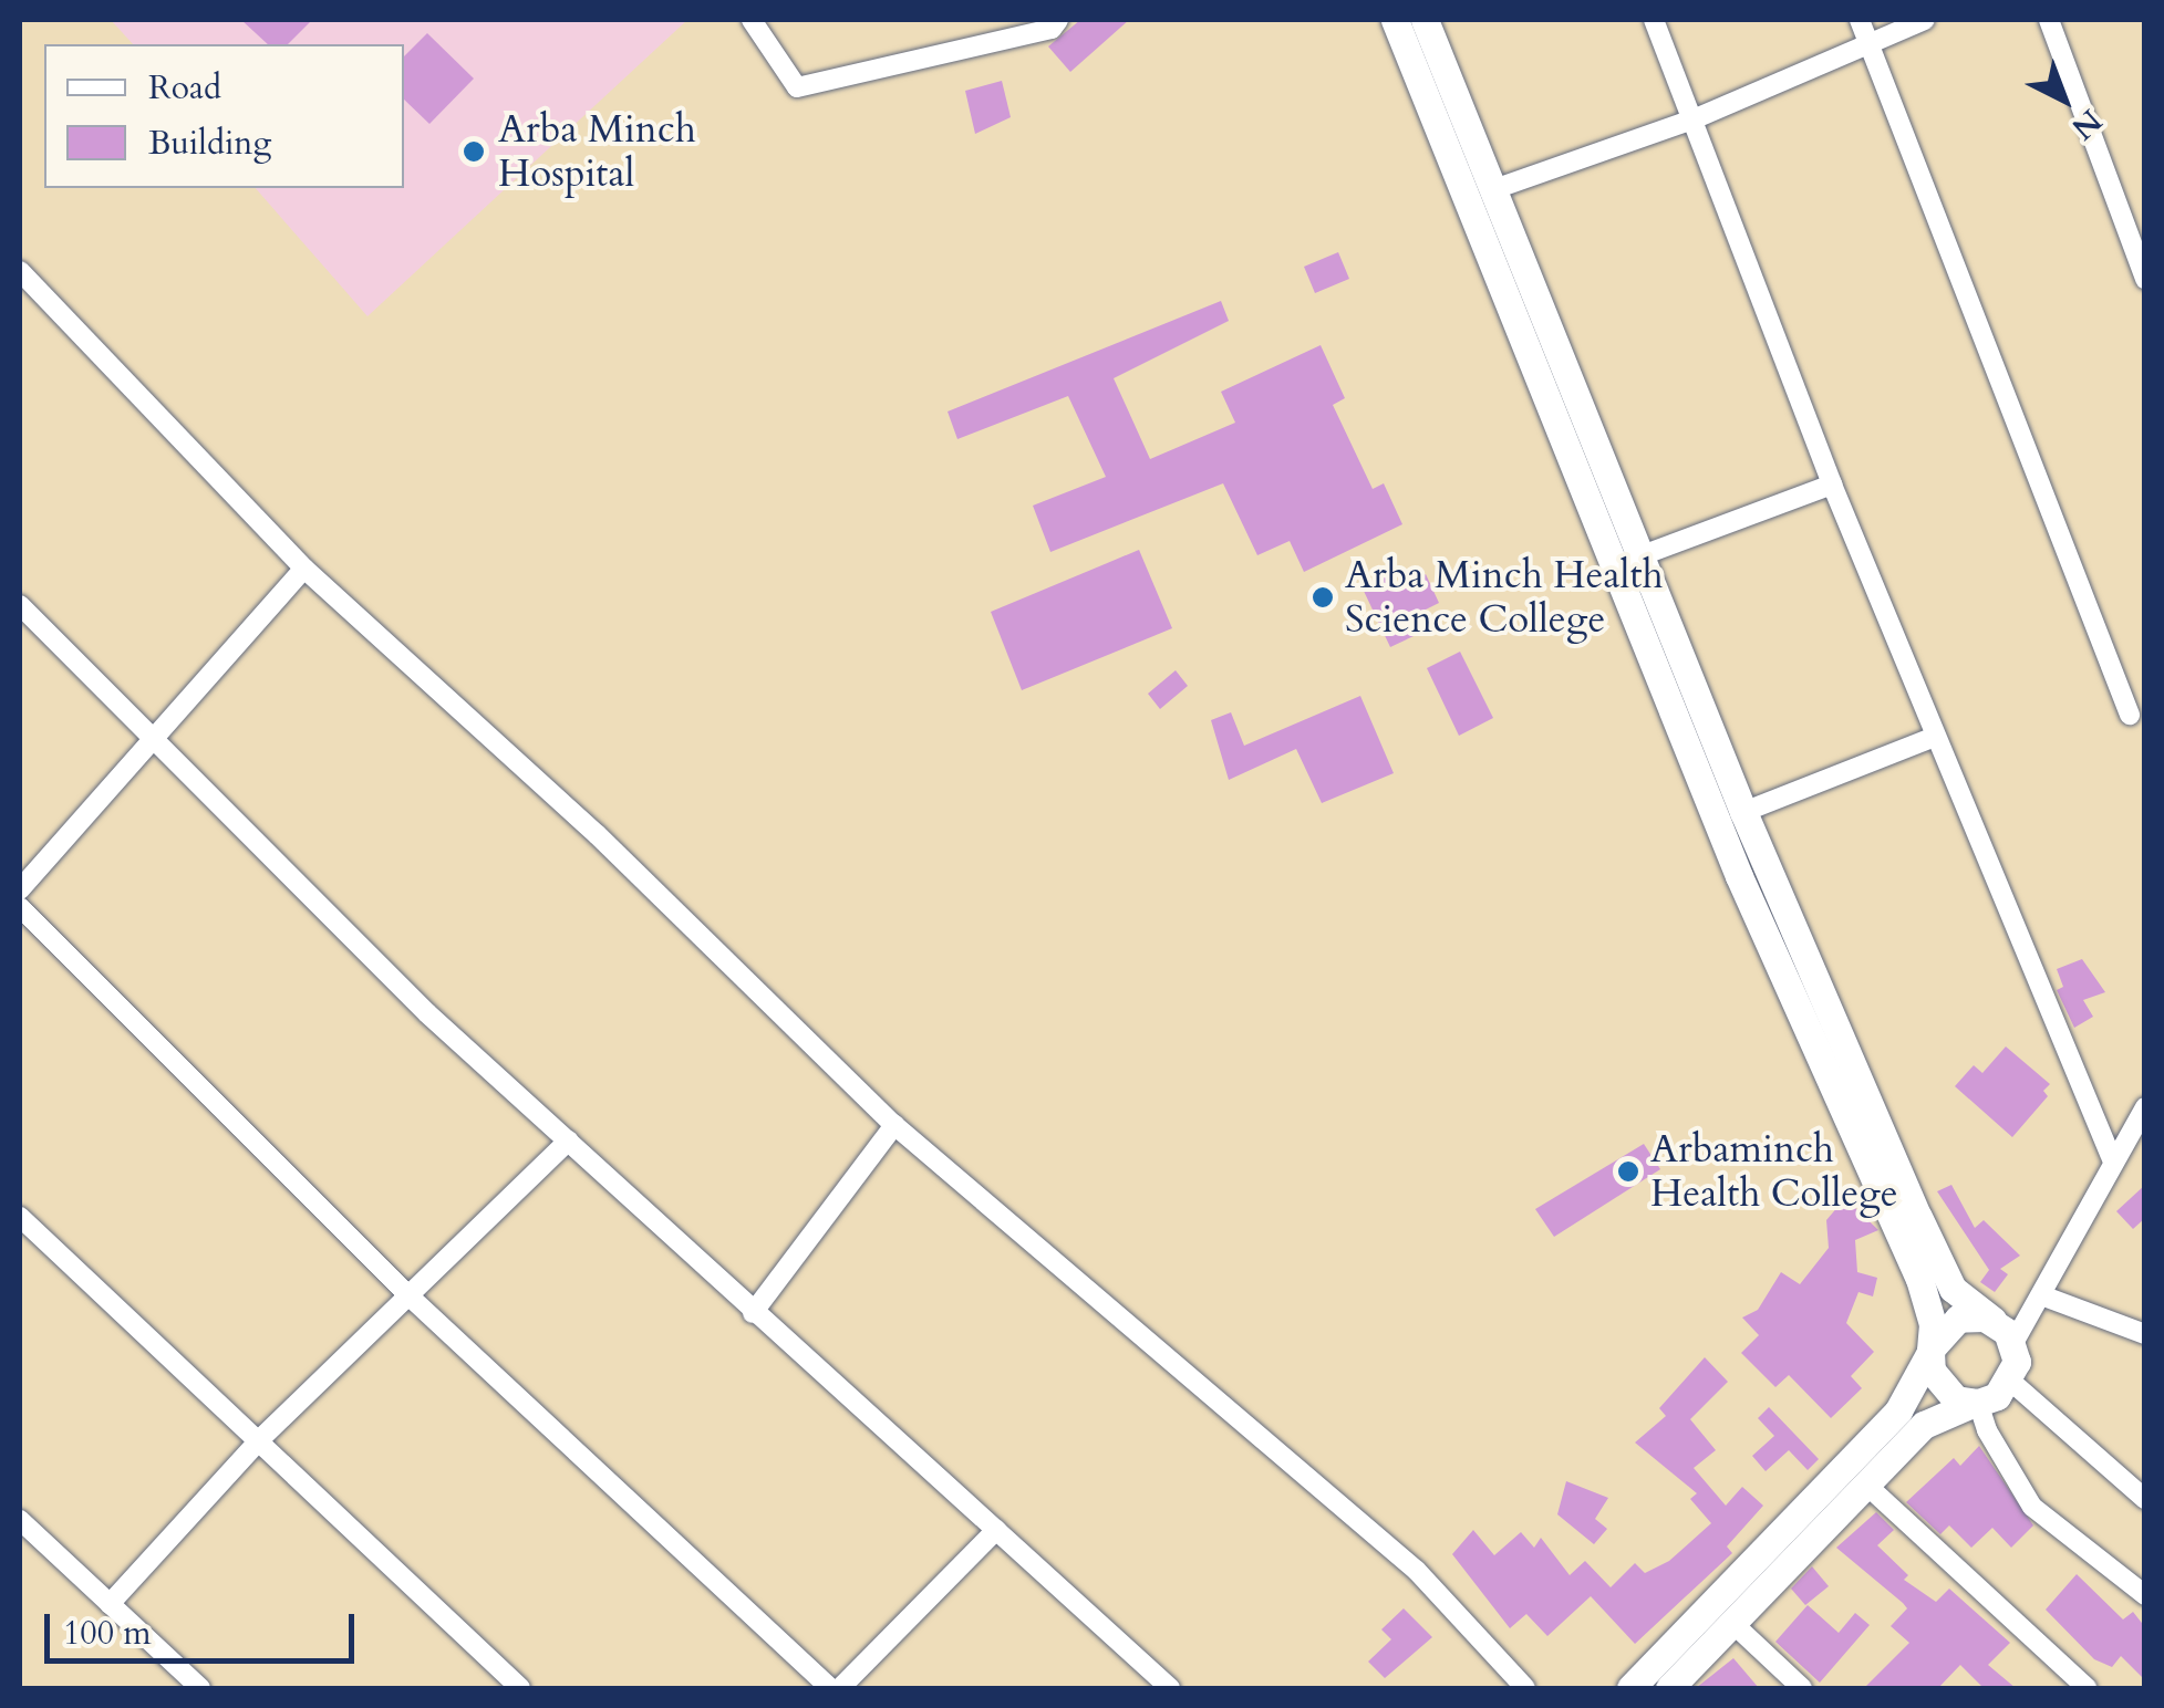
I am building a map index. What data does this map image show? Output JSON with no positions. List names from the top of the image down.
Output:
{
  "places": ["Arba Minch Hospital", "Arba Minch Health Science College", "Arbaminch Health College"],
  "legend": ["Road", "Building"],
  "scale_bar": "100 m",
  "north": "bottom right"
}
